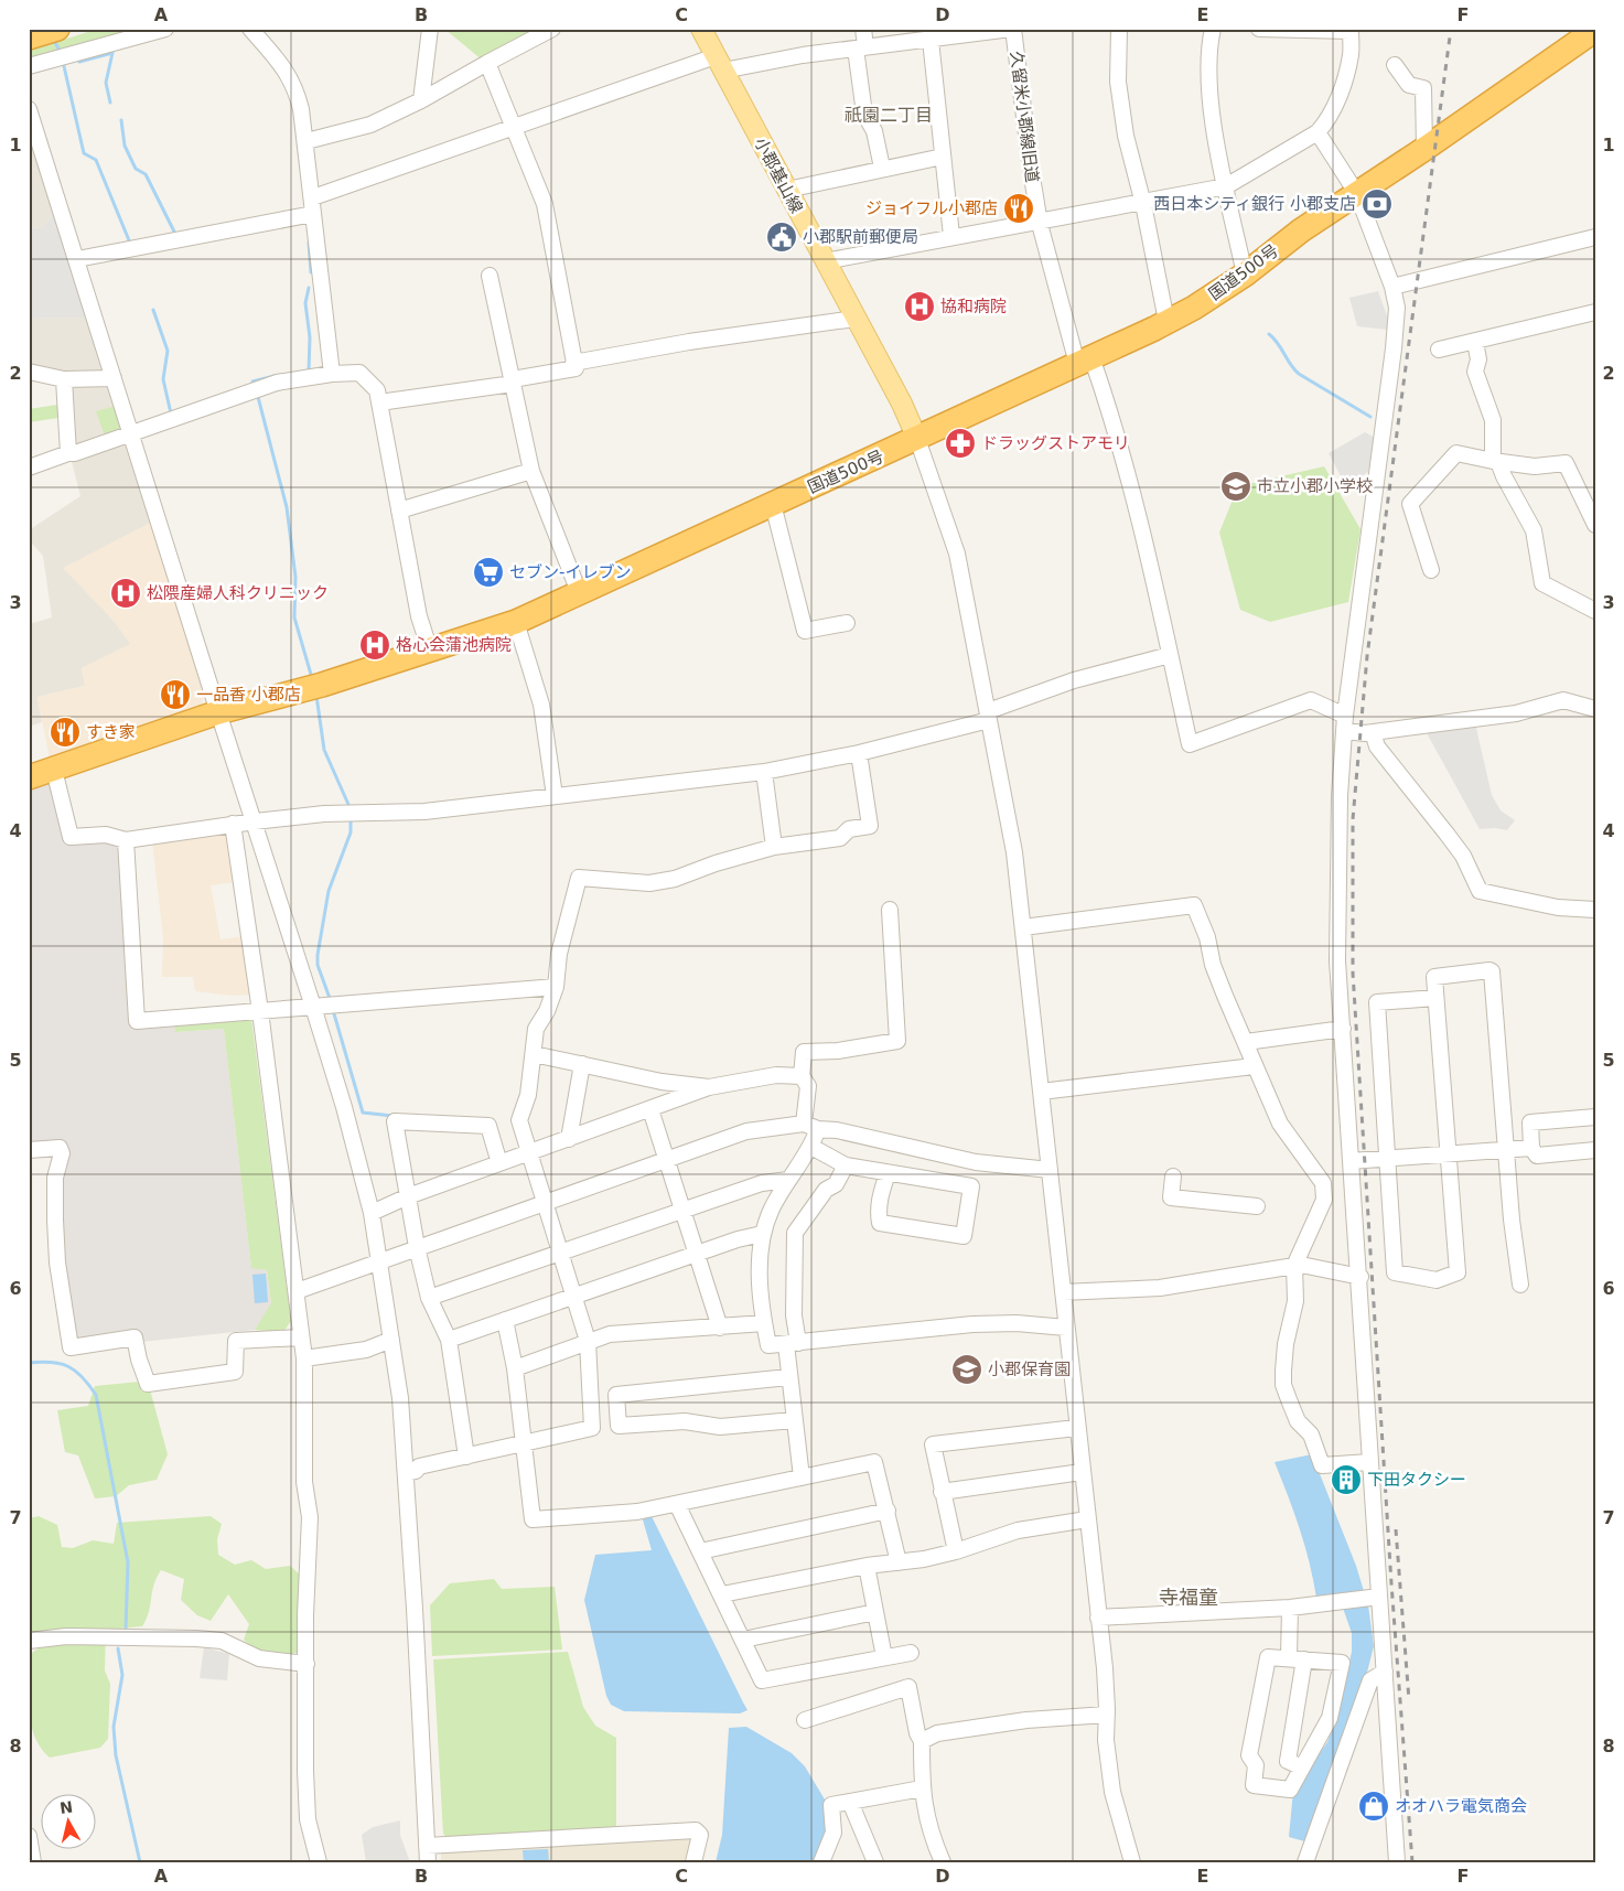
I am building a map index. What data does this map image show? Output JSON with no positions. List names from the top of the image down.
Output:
{
  "streets": {
    "highway": ["国道500号"],
    "main road": ["小郡基山線"],
    "street": ["久留米小郡線旧道"]
  },
  "crossings": [
    ["久留米小郡線旧道", "国道500号"],
    ["小郡基山線", "国道500号"]
  ],
  "districts": ["祇園二丁目", "寺福童"],
  "places": {
    "bank": ["西日本シティ銀行 小郡支店"],
    "restaurant": ["ジョイフル小郡店", "一品香 小郡店", "すき家"],
    "public building": ["小郡駅前郵便局"],
    "hospital": ["協和病院", "松隈産婦人科クリニック", "格心会蒲池病院"],
    "pharmacy": ["ドラッグストアモリ"],
    "school or university": ["市立小郡小学校", "小郡保育園"],
    "supermarket": ["セブン-イレブン"],
    "building": ["下田タクシー"],
    "shop": ["オオハラ電気商会"]
  },
  "north": "top",
  "grid": {
    "columns": [
      "A",
      "B",
      "C",
      "D",
      "E",
      "F"
    ],
    "rows": [
      "1",
      "2",
      "3",
      "4",
      "5",
      "6",
      "7",
      "8"
    ]
  }
}
